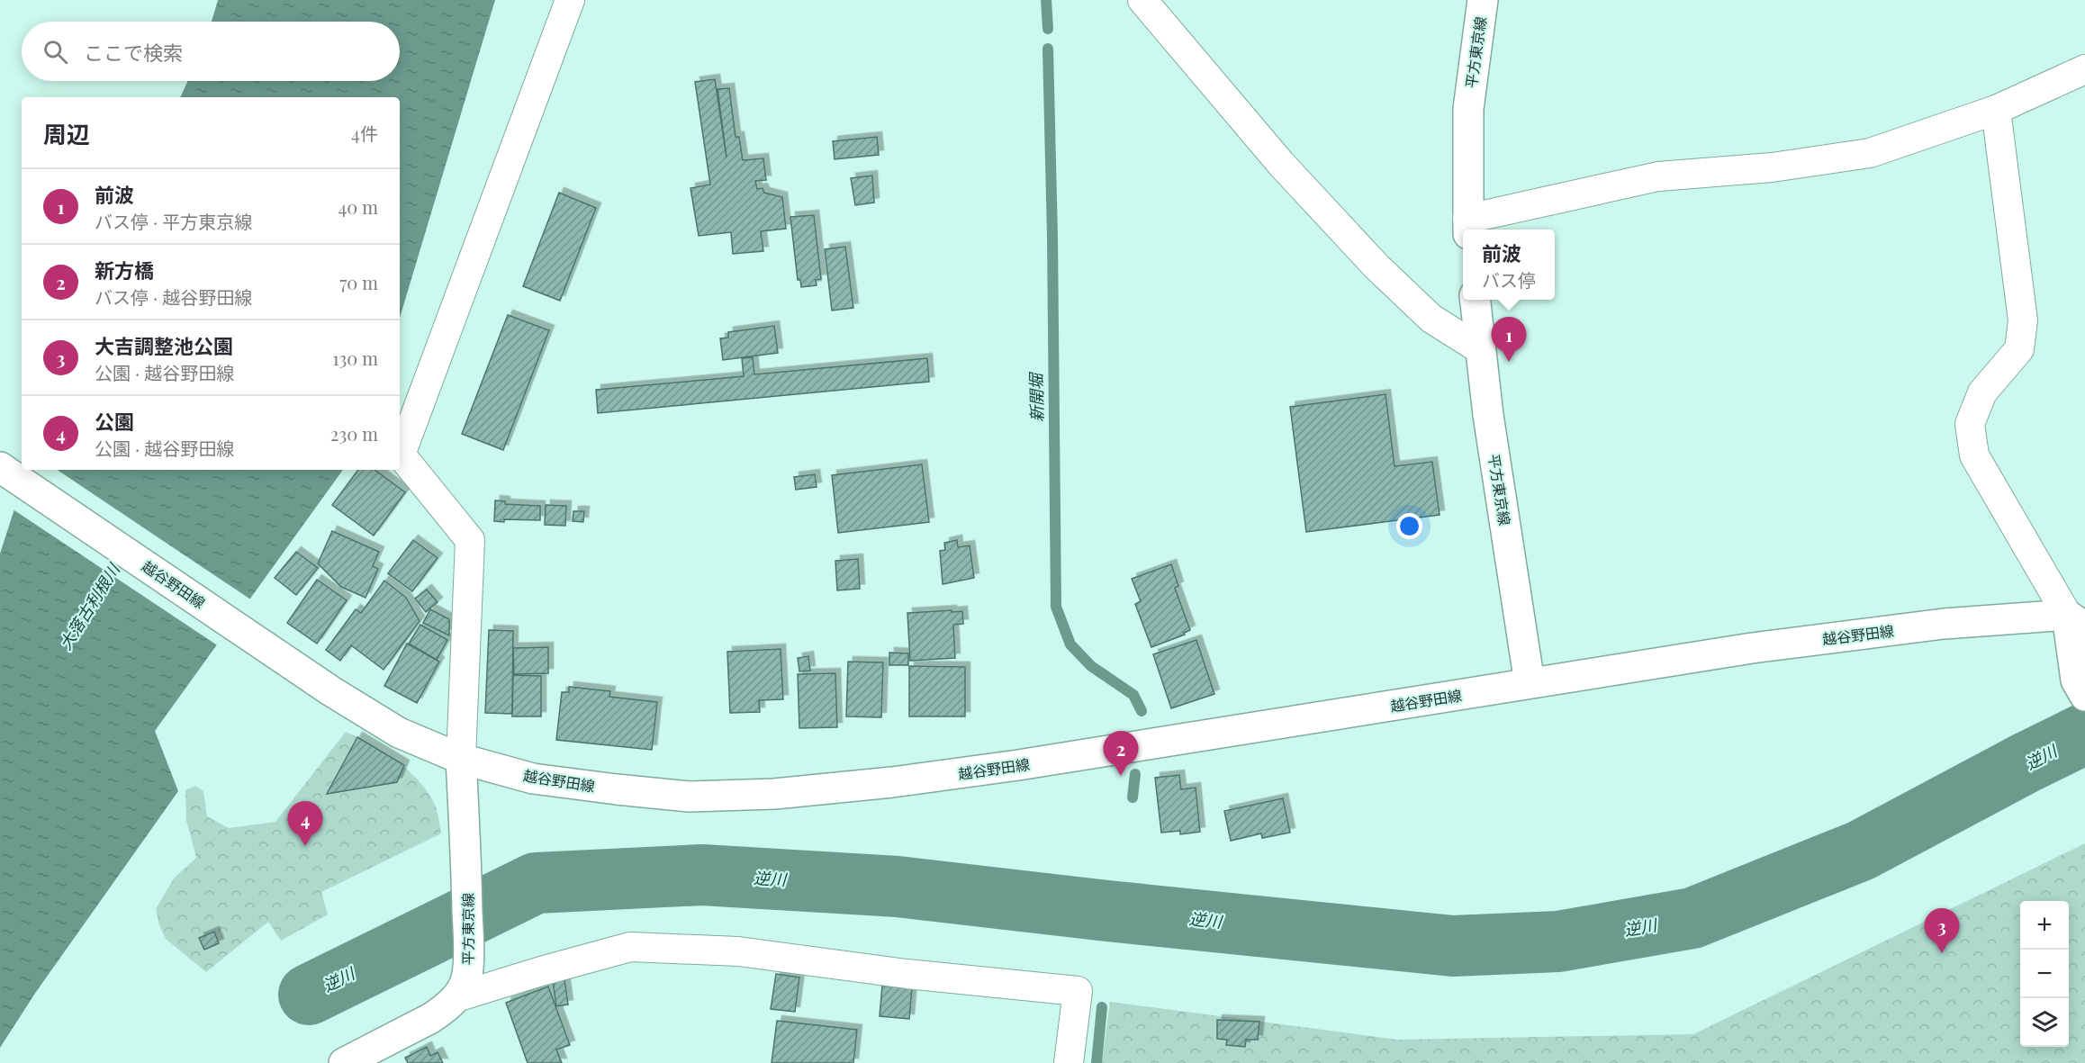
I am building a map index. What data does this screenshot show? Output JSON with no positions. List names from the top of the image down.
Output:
{
  "streets": {
    "main road": ["平方東京線", "越谷野田線"]
  },
  "crossings": [
    ["平方東京線", "越谷野田線"]
  ],
  "water": ["新開堀", "大落古利根川", "逆川"],
  "page": {
    "search": "ここで検索",
    "heading": ["周辺", "4件"],
    "list": [
      {
        "mark": "1",
        "name": "前波",
        "note": "バス停 · 平方東京線",
        "value": "40 m"
      },
      {
        "mark": "2",
        "name": "新方橋",
        "note": "バス停 · 越谷野田線",
        "value": "70 m"
      },
      {
        "mark": "3",
        "name": "大吉調整池公園",
        "note": "公園 · 越谷野田線",
        "value": "130 m"
      },
      {
        "mark": "4",
        "name": "公園",
        "note": "公園 · 越谷野田線",
        "value": "230 m"
      }
    ],
    "popup": ["前波", "バス停"],
    "pins": [
      "1",
      "2",
      "4",
      "3"
    ],
    "map_buttons": ["+", "−"]
  }
}
